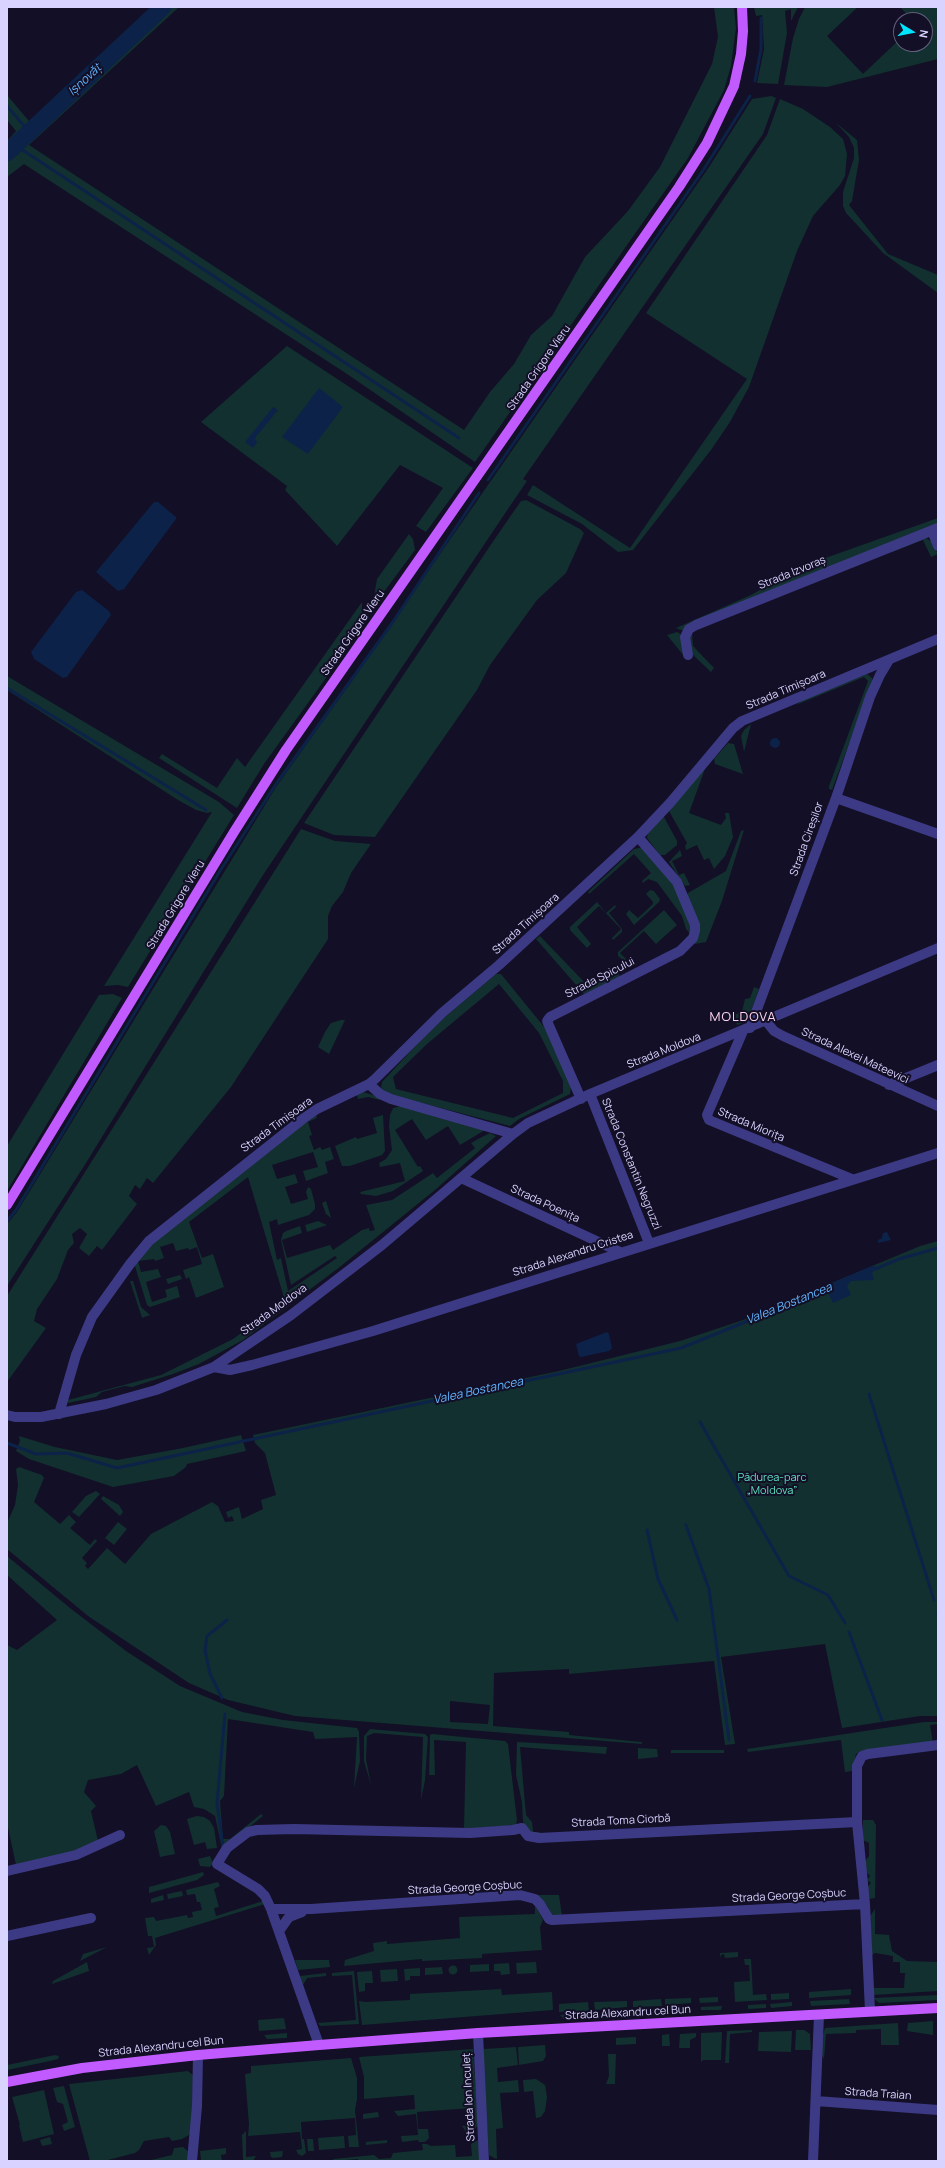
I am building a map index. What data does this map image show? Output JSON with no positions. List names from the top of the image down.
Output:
{
  "streets": {
    "main road": ["Strada Grigore Vieru", "Strada Alexandru cel Bun"],
    "street": [
      "Strada Izvoraș",
      "Strada Timișoara",
      "Strada Cireșilor",
      "Strada Spicului",
      "Strada Moldova",
      "Strada Alexei Mateevici",
      "Strada Miorița",
      "Strada Constantin Negruzzi",
      "Strada Poenița",
      "Strada Alexandru Cristea",
      "Strada Toma Ciorbă",
      "Strada George Coșbuc",
      "Strada Traian",
      "Strada Ion Inculeț"
    ]
  },
  "crossings": [
    ["Strada Timișoara", "Strada Cireșilor"],
    ["Strada Timișoara", "Strada Spicului"],
    ["Strada Timișoara", "Strada Moldova"],
    ["Strada Cireșilor", "Strada Moldova"],
    ["Strada Cireșilor", "Strada Miorița"],
    ["Strada Spicului", "Strada Moldova"],
    ["Strada Spicului", "Strada Constantin Negruzzi"],
    ["Strada Moldova", "Strada Alexei Mateevici"],
    ["Strada Moldova", "Strada Miorița"],
    ["Strada Moldova", "Strada Constantin Negruzzi"],
    ["Strada Moldova", "Strada Poenița"],
    ["Strada Moldova", "Strada Alexandru Cristea"],
    ["Strada Miorița", "Strada Alexandru Cristea"],
    ["Strada Constantin Negruzzi", "Strada Alexandru Cristea"],
    ["Strada Poenița", "Strada Alexandru Cristea"],
    ["Strada Toma Ciorbă", "Strada George Coșbuc"],
    ["Strada Alexandru cel Bun", "Strada Ion Inculeț"]
  ],
  "districts": ["MOLDOVA"],
  "water": ["Ișnovăț", "Valea Bostancea"],
  "parks": ["Pădurea-parc „Moldova”"],
  "north": "right"
}
